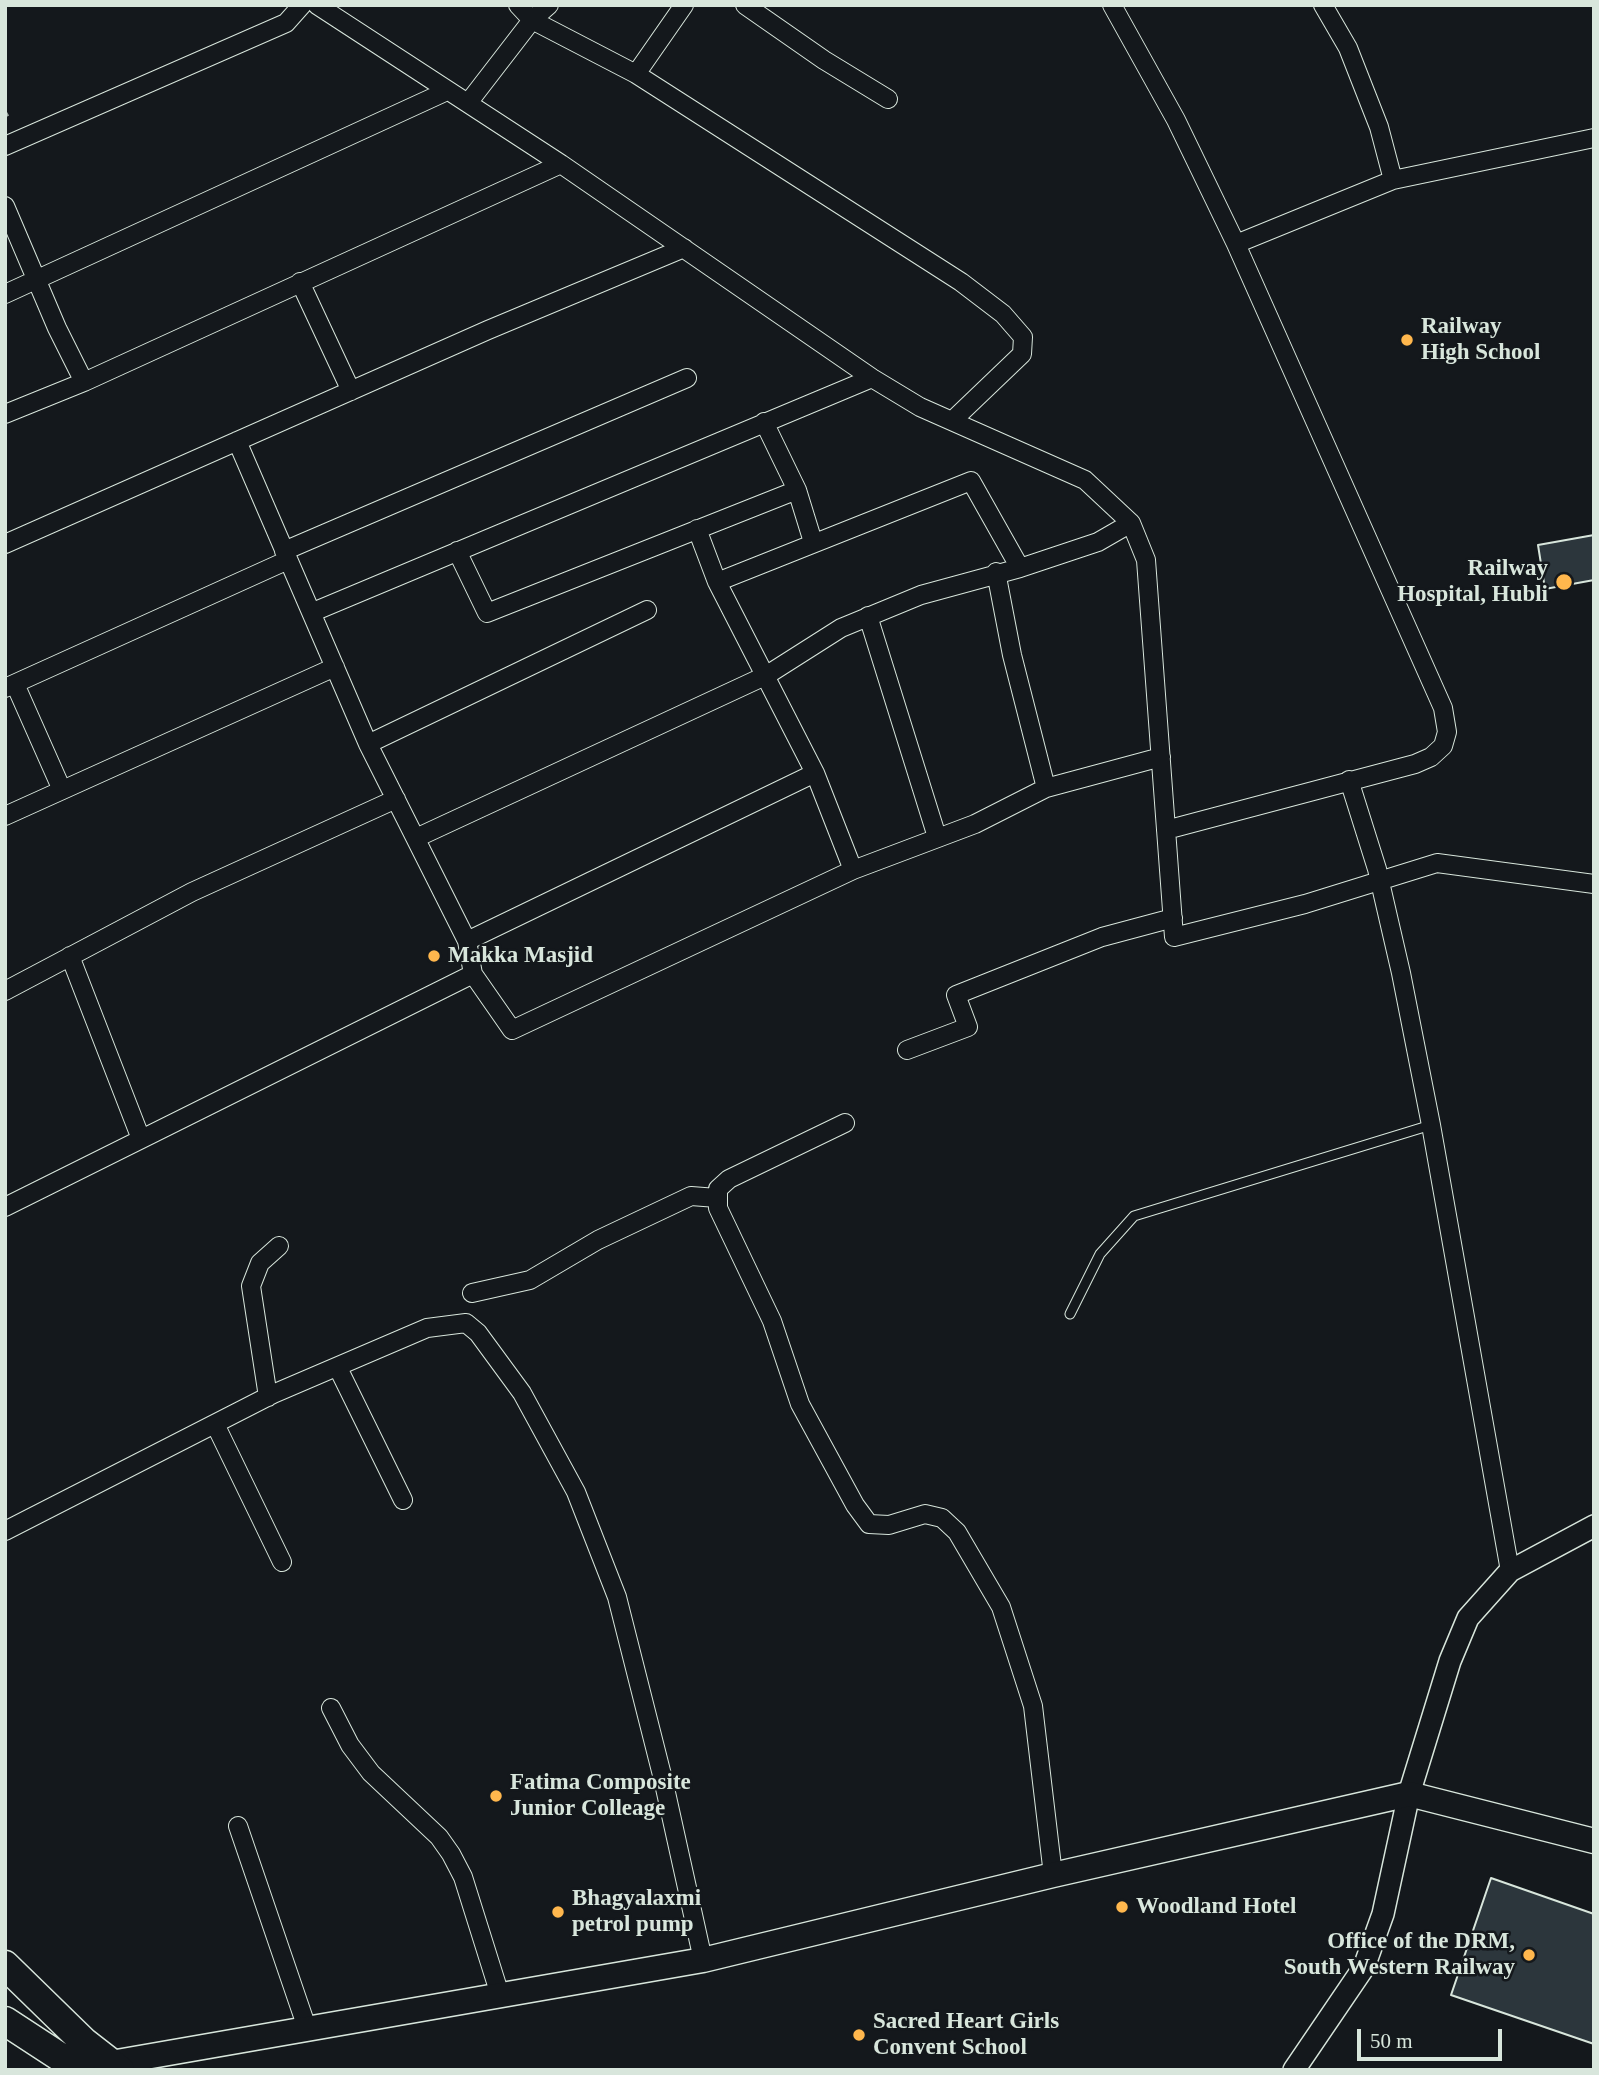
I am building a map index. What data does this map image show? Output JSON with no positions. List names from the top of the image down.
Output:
{
  "places": [
    "Railway High School",
    "Railway Hospital, Hubli",
    "Makka Masjid",
    "Fatima Composite Junior Colleage",
    "Woodland Hotel",
    "Bhagyalaxmi petrol pump",
    "Office of the DRM, South Western Railway",
    "Sacred Heart Girls Convent School"
  ],
  "scale_bar": "50 m"
}
